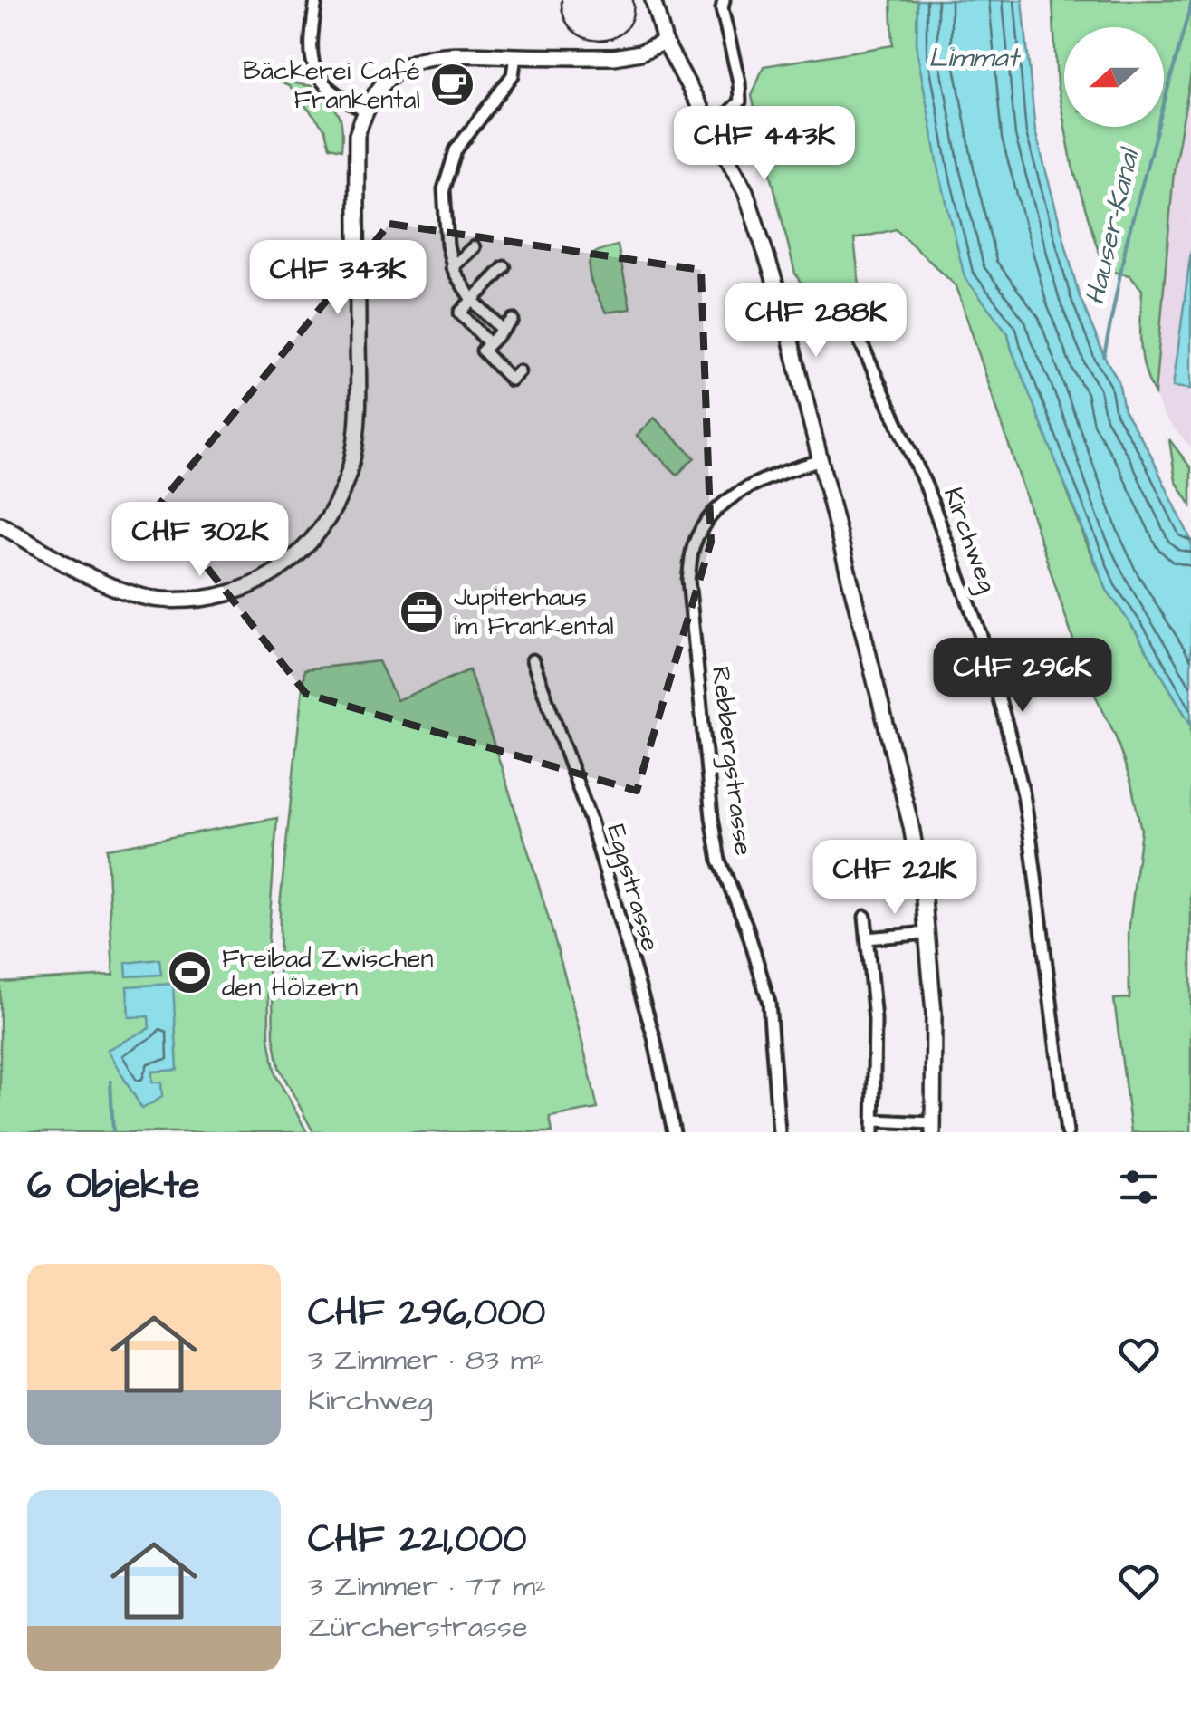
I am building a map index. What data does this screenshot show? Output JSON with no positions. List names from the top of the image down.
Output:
{
  "streets": {
    "street": ["Kirchweg", "Rebbergstrasse", "Eggstrasse"]
  },
  "water": ["Limmat", "Hauser-Kanal"],
  "places": {
    "cafe": ["Bäckerei Café Frankental"],
    "office": ["Jupiterhaus im Frankental"],
    "sports": ["Freibad Zwischen den Hölzern"]
  },
  "north": "left",
  "page": {
    "price": [
      "CHF 443K",
      "CHF 343K",
      "CHF 288K",
      "CHF 302K",
      "CHF 296K",
      "CHF 221K"
    ],
    "heading": "6 Objekte",
    "list": [
      {
        "name": "CHF 296,000",
        "note": "3 Zimmer · 83 m² · Kirchweg"
      },
      {
        "name": "CHF 221,000",
        "note": "3 Zimmer · 77 m² · Zürcherstrasse"
      }
    ]
  }
}
